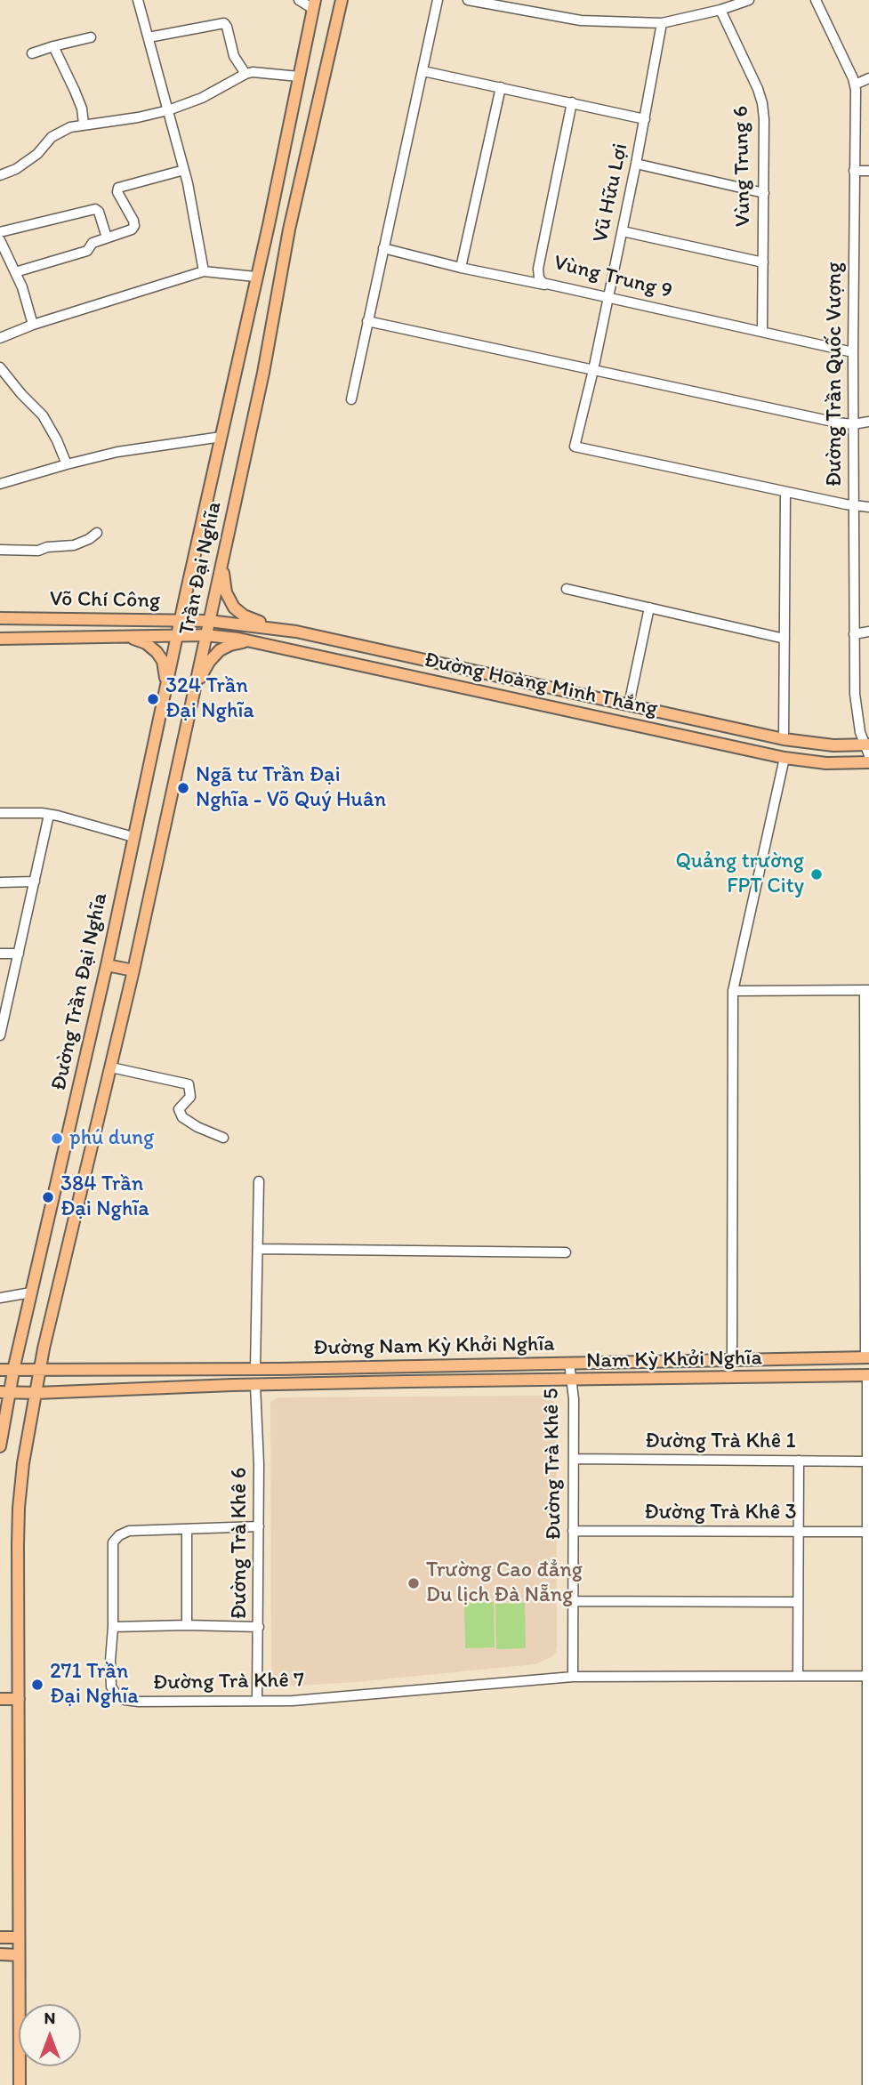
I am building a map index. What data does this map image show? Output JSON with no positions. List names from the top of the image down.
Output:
{
  "streets": {
    "main road": [
      "Trần Đại Nghĩa",
      "Võ Chí Công",
      "Đường Hoàng Minh Thắng",
      "Đường Trần Đại Nghĩa",
      "Đường Nam Kỳ Khởi Nghĩa",
      "Nam Kỳ Khởi Nghĩa"
    ],
    "street": [
      "Vùng Trung 6",
      "Vũ Hữu Lợi",
      "Vùng Trung 9",
      "Đường Trần Quốc Vượng",
      "Đường Trà Khê 1",
      "Đường Trà Khê 5",
      "Đường Trà Khê 3",
      "Đường Trà Khê 6",
      "Đường Trà Khê 7"
    ]
  },
  "crossings": [
    ["Vùng Trung 6", "Vùng Trung 9"],
    ["Vũ Hữu Lợi", "Vùng Trung 9"],
    ["Vùng Trung 9", "Đường Trần Quốc Vượng"],
    ["Đường Trần Quốc Vượng", "Đường Hoàng Minh Thắng"],
    ["Trần Đại Nghĩa", "Võ Chí Công"],
    ["Trần Đại Nghĩa", "Đường Hoàng Minh Thắng"],
    ["Trần Đại Nghĩa", "Đường Trần Đại Nghĩa"],
    ["Trần Đại Nghĩa", "Đường Nam Kỳ Khởi Nghĩa"],
    ["Võ Chí Công", "Đường Hoàng Minh Thắng"],
    ["Võ Chí Công", "Đường Trần Đại Nghĩa"],
    ["Đường Trần Đại Nghĩa", "Đường Nam Kỳ Khởi Nghĩa"],
    ["Đường Nam Kỳ Khởi Nghĩa", "Đường Trà Khê 5"],
    ["Nam Kỳ Khởi Nghĩa", "Đường Trà Khê 5"],
    ["Nam Kỳ Khởi Nghĩa", "Đường Trà Khê 6"],
    ["Đường Trà Khê 1", "Đường Trà Khê 5"],
    ["Đường Trà Khê 5", "Đường Trà Khê 3"],
    ["Đường Trà Khê 5", "Đường Trà Khê 7"],
    ["Đường Trà Khê 6", "Đường Trà Khê 7"]
  ],
  "places": [
    "324 Trần Đại Nghĩa",
    "Ngã tư Trần Đại Nghĩa - Võ Quý Huân",
    "Quảng trường FPT City",
    "phú dung",
    "384 Trần Đại Nghĩa",
    "Trường Cao đẳng Du lịch Đà Nẵng",
    "271 Trần Đại Nghĩa"
  ],
  "north": "top"
}
